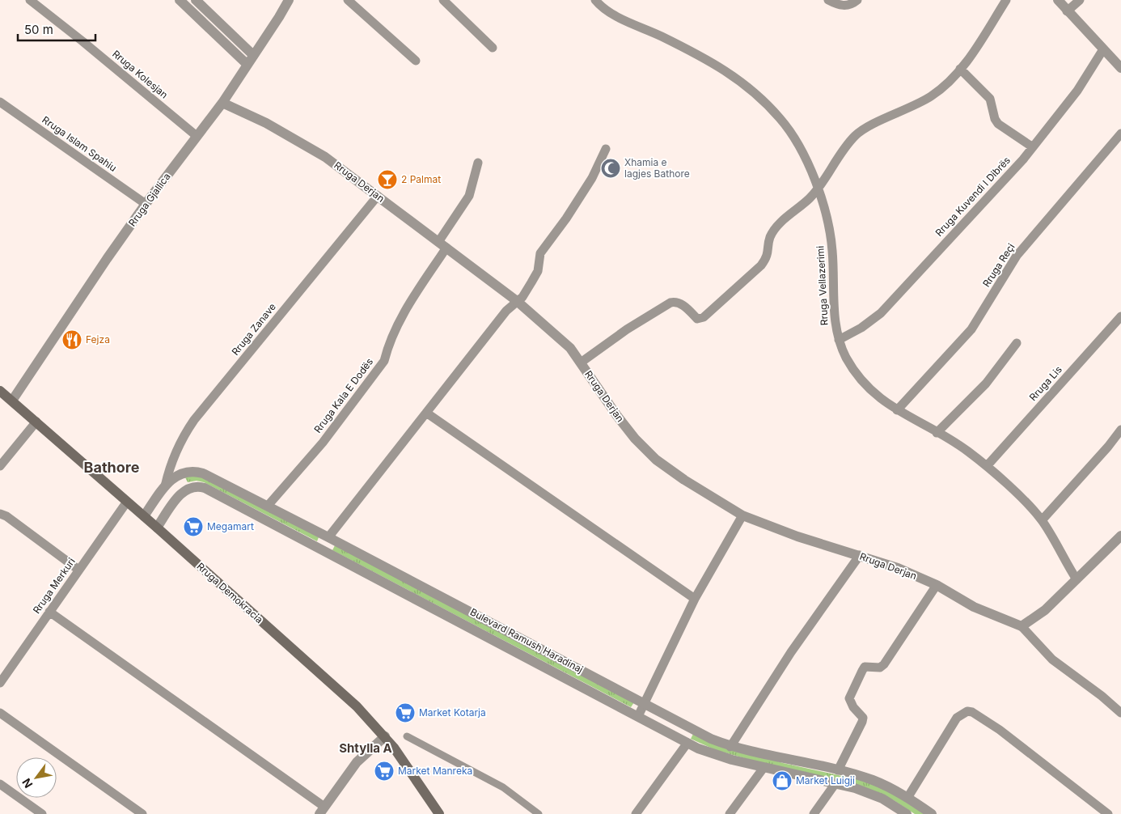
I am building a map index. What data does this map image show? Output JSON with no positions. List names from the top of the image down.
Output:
{
  "streets": {
    "main road": ["Rruga Demokracia"],
    "street": [
      "Rruga Kolesjan",
      "Rruga Islam Spahiu",
      "Rruga Derjan",
      "Rruga Kuvendi I Dibrës",
      "Rruga Gjallica",
      "Rruga Reçi",
      "Rruga Vellazerimi",
      "Rruga Zanave",
      "Rruga Lis",
      "Rruga Kala E Dodës",
      "Rruga Merkuri",
      "Bulevard Ramush Haradinaj"
    ]
  },
  "crossings": [
    ["Rruga Kolesjan", "Rruga Gjallica"],
    ["Rruga Islam Spahiu", "Rruga Gjallica"],
    ["Rruga Derjan", "Rruga Gjallica"],
    ["Rruga Derjan", "Rruga Zanave"],
    ["Rruga Derjan", "Rruga Kala E Dodës"],
    ["Rruga Kuvendi I Dibrës", "Rruga Vellazerimi"],
    ["Rruga Gjallica", "Rruga Demokracia"],
    ["Rruga Reçi", "Rruga Vellazerimi"],
    ["Rruga Vellazerimi", "Rruga Lis"],
    ["Rruga Zanave", "Bulevard Ramush Haradinaj"],
    ["Rruga Kala E Dodës", "Bulevard Ramush Haradinaj"],
    ["Rruga Merkuri", "Rruga Demokracia"],
    ["Rruga Demokracia", "Bulevard Ramush Haradinaj"]
  ],
  "districts": ["Bathore", "Shtylla A"],
  "places": {
    "mosque": ["Xhamia e lagjes Bathore"],
    "bar": ["2 Palmat"],
    "restaurant": ["Fejza"],
    "supermarket": ["Megamart", "Market Kotarja", "Market Manreka"],
    "shop": ["Market Luigji"]
  },
  "scale_bar": "50 m",
  "north": "bottom left"
}
